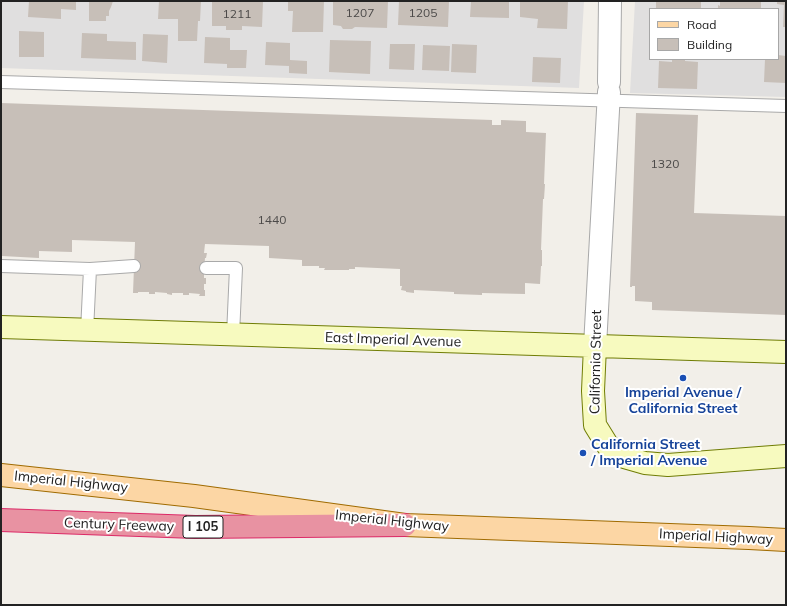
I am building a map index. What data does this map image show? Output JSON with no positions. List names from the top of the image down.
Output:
{
  "streets": {
    "highway": ["Century Freeway", "I 105"],
    "main road": ["Imperial Highway"],
    "street": ["East Imperial Avenue", "California Street"]
  },
  "crossings": [
    ["East Imperial Avenue", "California Street"],
    ["Imperial Highway", "Century Freeway"]
  ],
  "places": ["Imperial Avenue / California Street", "California Street / Imperial Avenue"],
  "house_numbers": [
    "1207",
    "1205",
    "1211",
    "1320",
    "1440"
  ],
  "legend": ["Road", "Building"]
}
